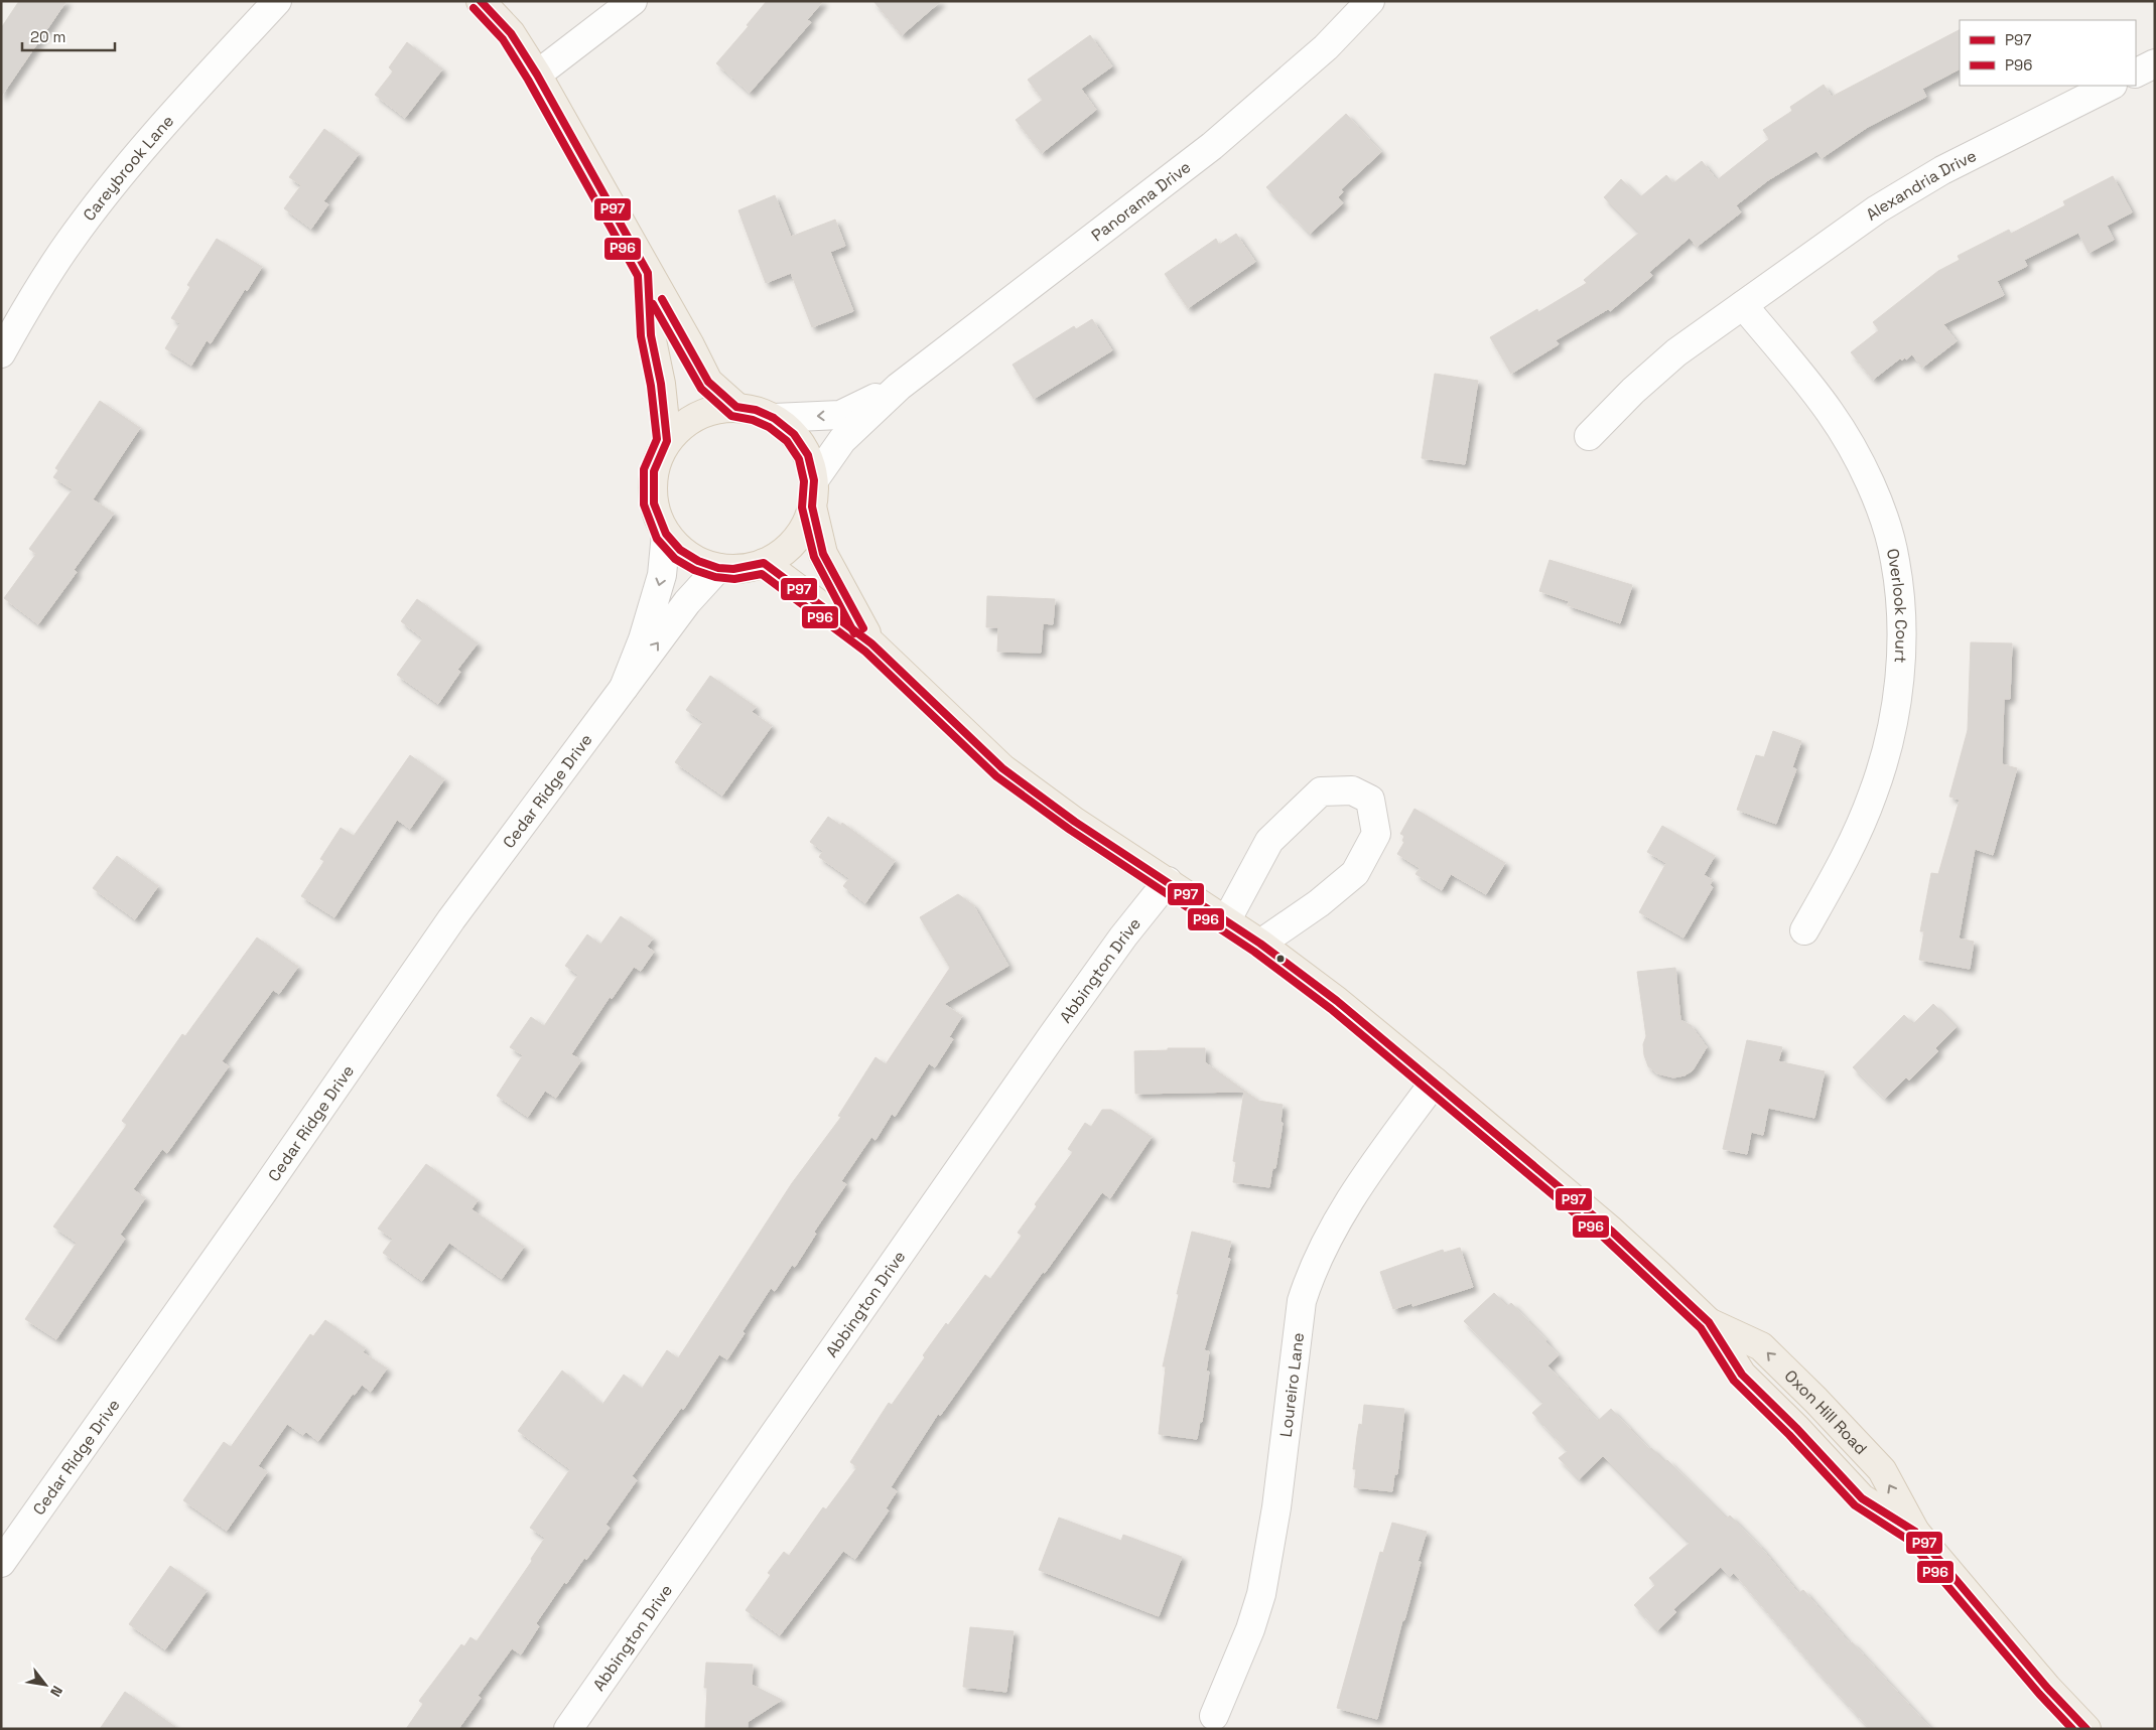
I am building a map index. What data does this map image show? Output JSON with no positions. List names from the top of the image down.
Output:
{
  "streets": {
    "main road": ["Oxon Hill Road"],
    "street": [
      "Careybrook Lane",
      "Alexandria Drive",
      "Panorama Drive",
      "Overlook Court",
      "Cedar Ridge Drive",
      "Abbington Drive",
      "Loureiro Lane"
    ]
  },
  "crossings": [
    ["Alexandria Drive", "Overlook Court"],
    ["Panorama Drive", "Cedar Ridge Drive"],
    ["Panorama Drive", "Oxon Hill Road"],
    ["Cedar Ridge Drive", "Oxon Hill Road"],
    ["Abbington Drive", "Oxon Hill Road"],
    ["Loureiro Lane", "Oxon Hill Road"]
  ],
  "lines": ["transit line P97", "transit line P96"],
  "legend": ["P97", "P96"],
  "scale_bar": "20 m",
  "north": "bottom right"
}
